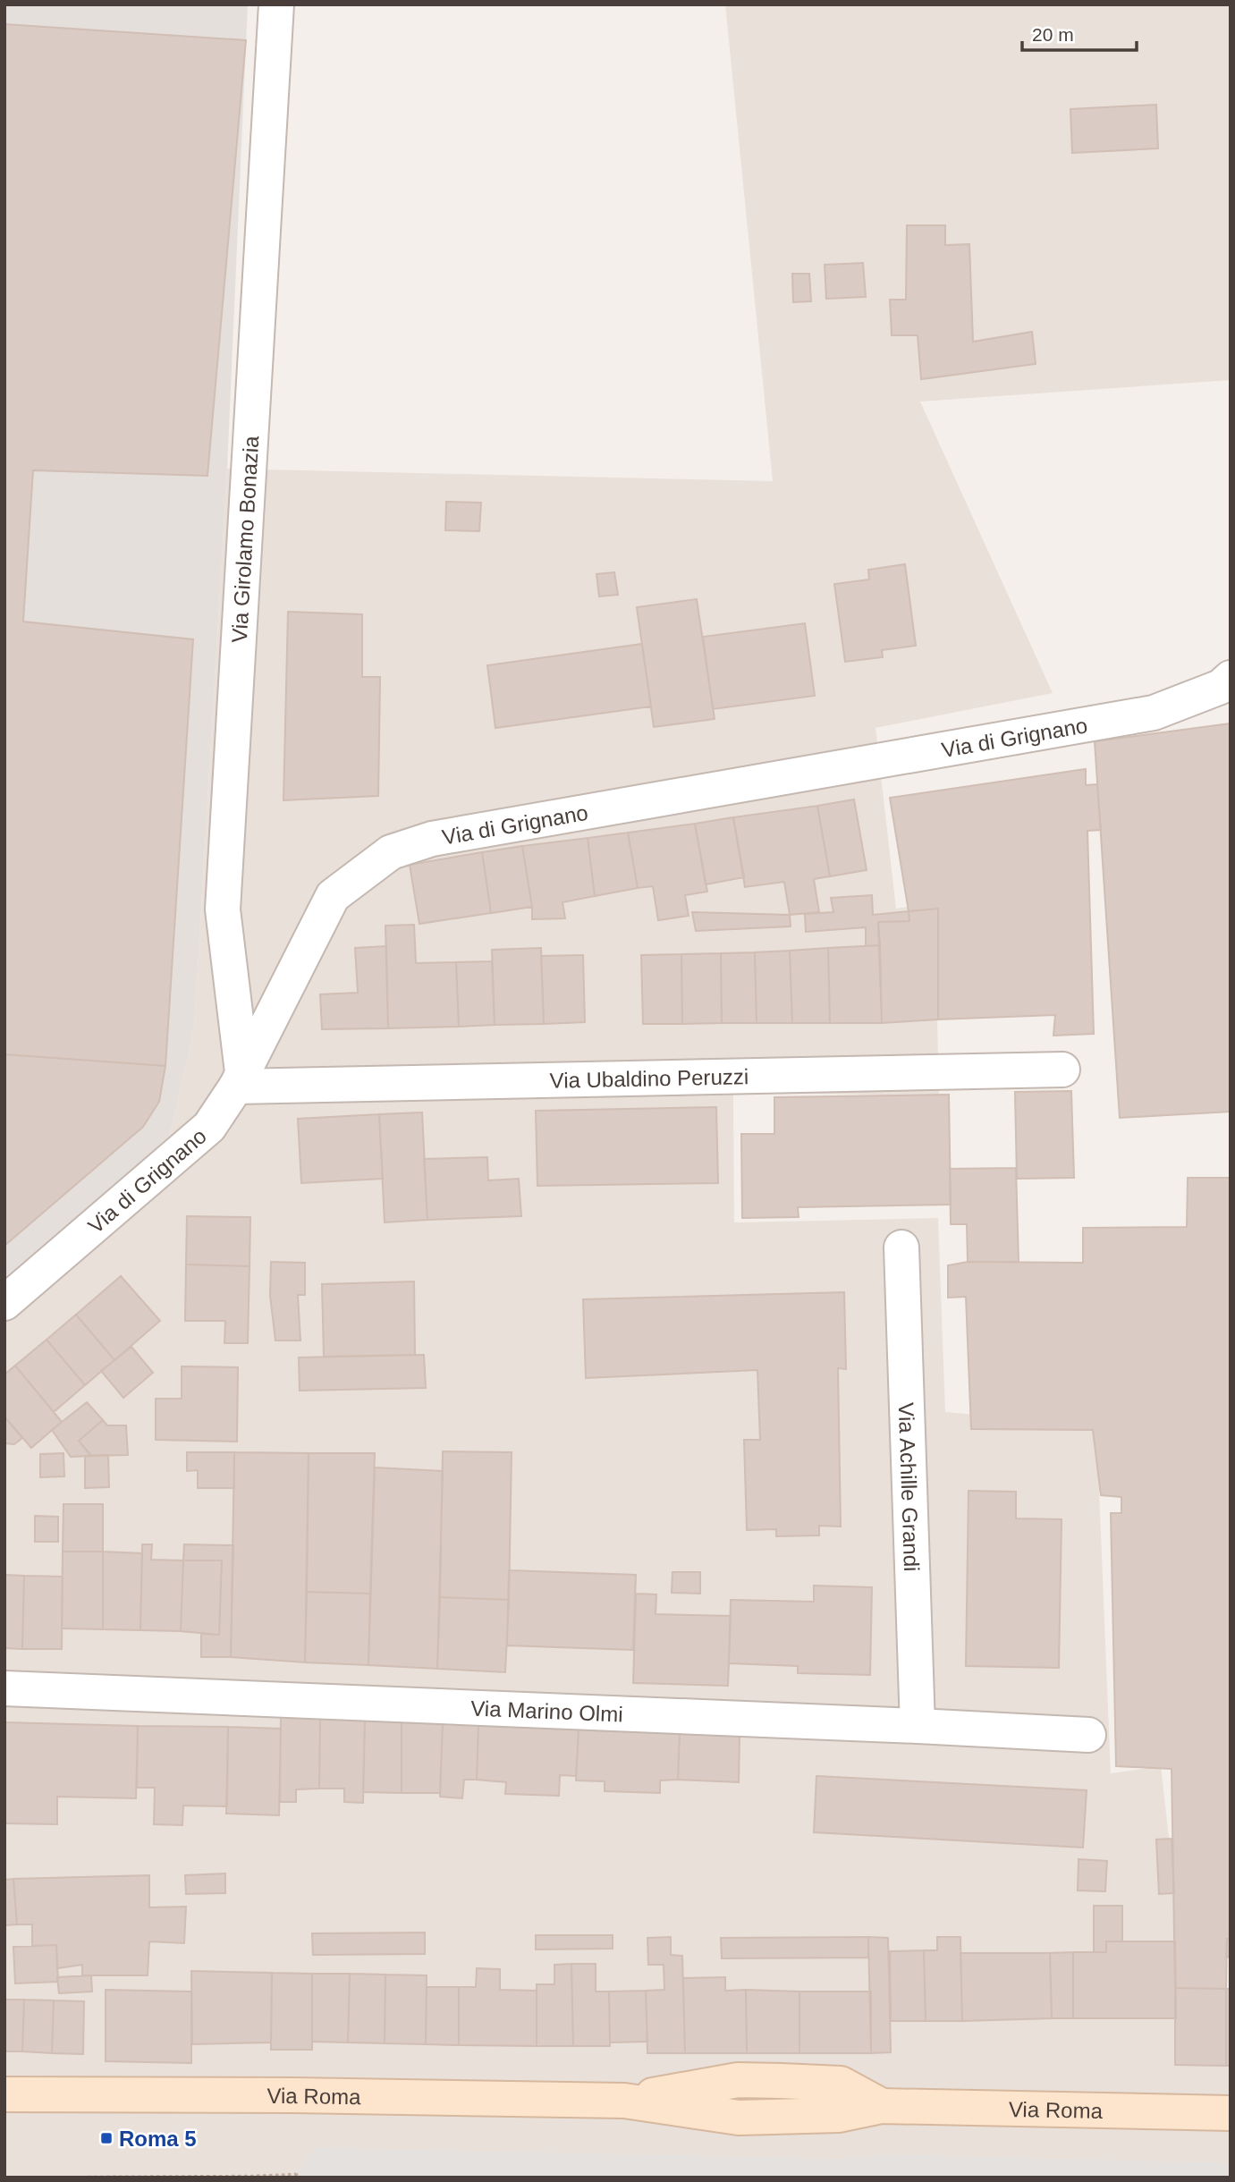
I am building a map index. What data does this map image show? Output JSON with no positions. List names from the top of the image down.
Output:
{
  "streets": {
    "street": [
      "Via Girolamo Bonazia",
      "Via di Grignano",
      "Via Ubaldino Peruzzi",
      "Via Achille Grandi",
      "Via Marino Olmi",
      "Via Roma"
    ]
  },
  "crossings": [
    ["Via Girolamo Bonazia", "Via di Grignano"],
    ["Via Girolamo Bonazia", "Via Ubaldino Peruzzi"],
    ["Via di Grignano", "Via Ubaldino Peruzzi"],
    ["Via Achille Grandi", "Via Marino Olmi"]
  ],
  "places": {
    "transit": ["Roma 5"]
  },
  "scale_bar": "20 m"
}
